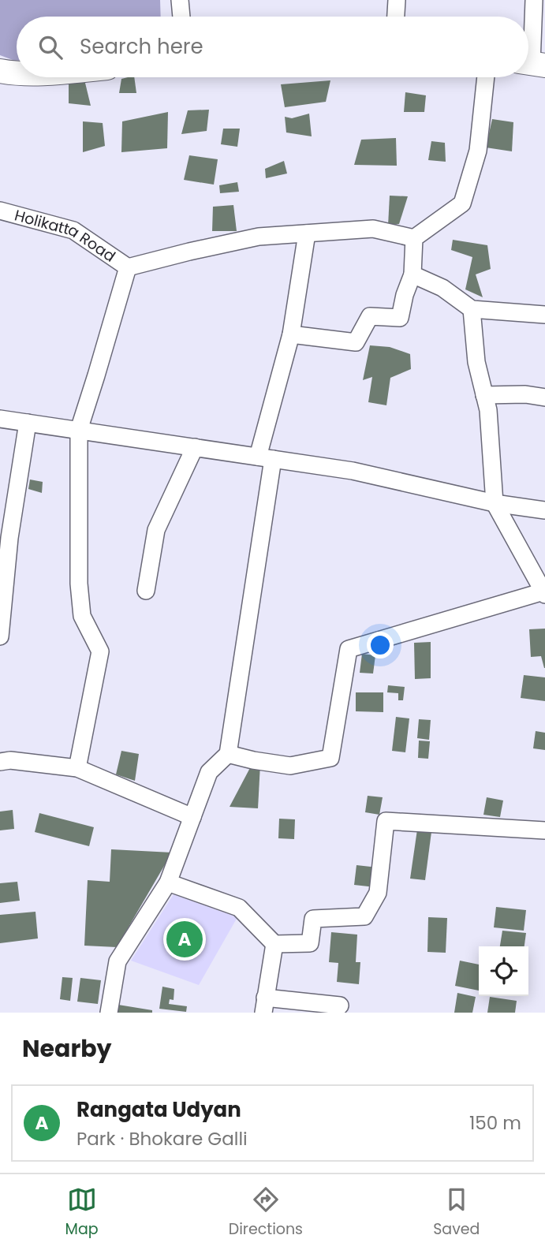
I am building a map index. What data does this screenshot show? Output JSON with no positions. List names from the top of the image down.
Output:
{
  "streets": {
    "street": ["Holikatta Road"]
  },
  "page": {
    "search": "Search here",
    "pins": "A",
    "heading": "Nearby",
    "list": [
      {
        "mark": "A",
        "name": "Rangata Udyan",
        "note": "Park · Bhokare Galli",
        "value": "150 m"
      }
    ],
    "nav": ["Map", "Directions", "Saved"]
  }
}
